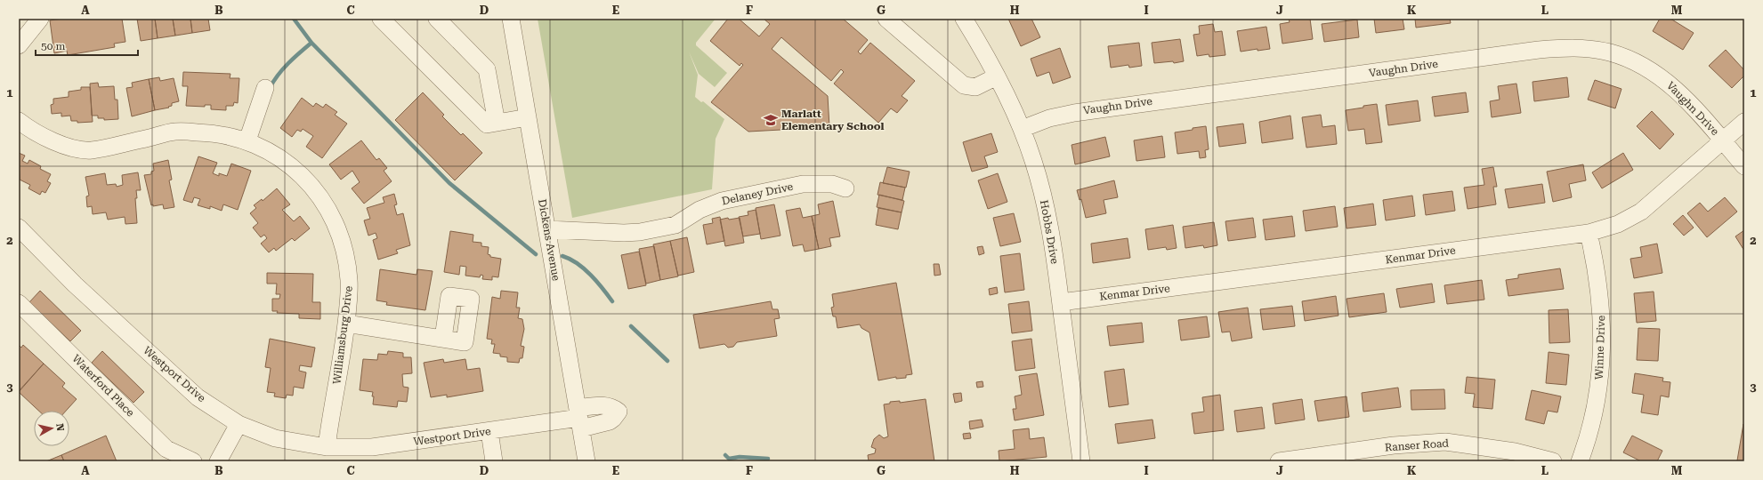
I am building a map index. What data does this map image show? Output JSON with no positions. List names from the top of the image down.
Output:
{
  "streets": {
    "street": [
      "Vaughn Drive",
      "Delaney Drive",
      "Hobbs Drive",
      "Dickens Avenue",
      "Kenmar Drive",
      "Williamsburg Drive",
      "Winne Drive",
      "Westport Drive",
      "Waterford Place",
      "Ranser Road"
    ]
  },
  "crossings": [
    ["Vaughn Drive", "Hobbs Drive"],
    ["Vaughn Drive", "Kenmar Drive"],
    ["Delaney Drive", "Dickens Avenue"],
    ["Hobbs Drive", "Kenmar Drive"],
    ["Dickens Avenue", "Westport Drive"],
    ["Kenmar Drive", "Winne Drive"],
    ["Williamsburg Drive", "Westport Drive"]
  ],
  "places": {
    "school or university": ["Marlatt Elementary School"]
  },
  "scale_bar": "50 m",
  "north": "right",
  "grid": {
    "columns": [
      "A",
      "B",
      "C",
      "D",
      "E",
      "F",
      "G",
      "H",
      "I",
      "J",
      "K",
      "L",
      "M"
    ],
    "rows": ["1", "2", "3"]
  }
}
